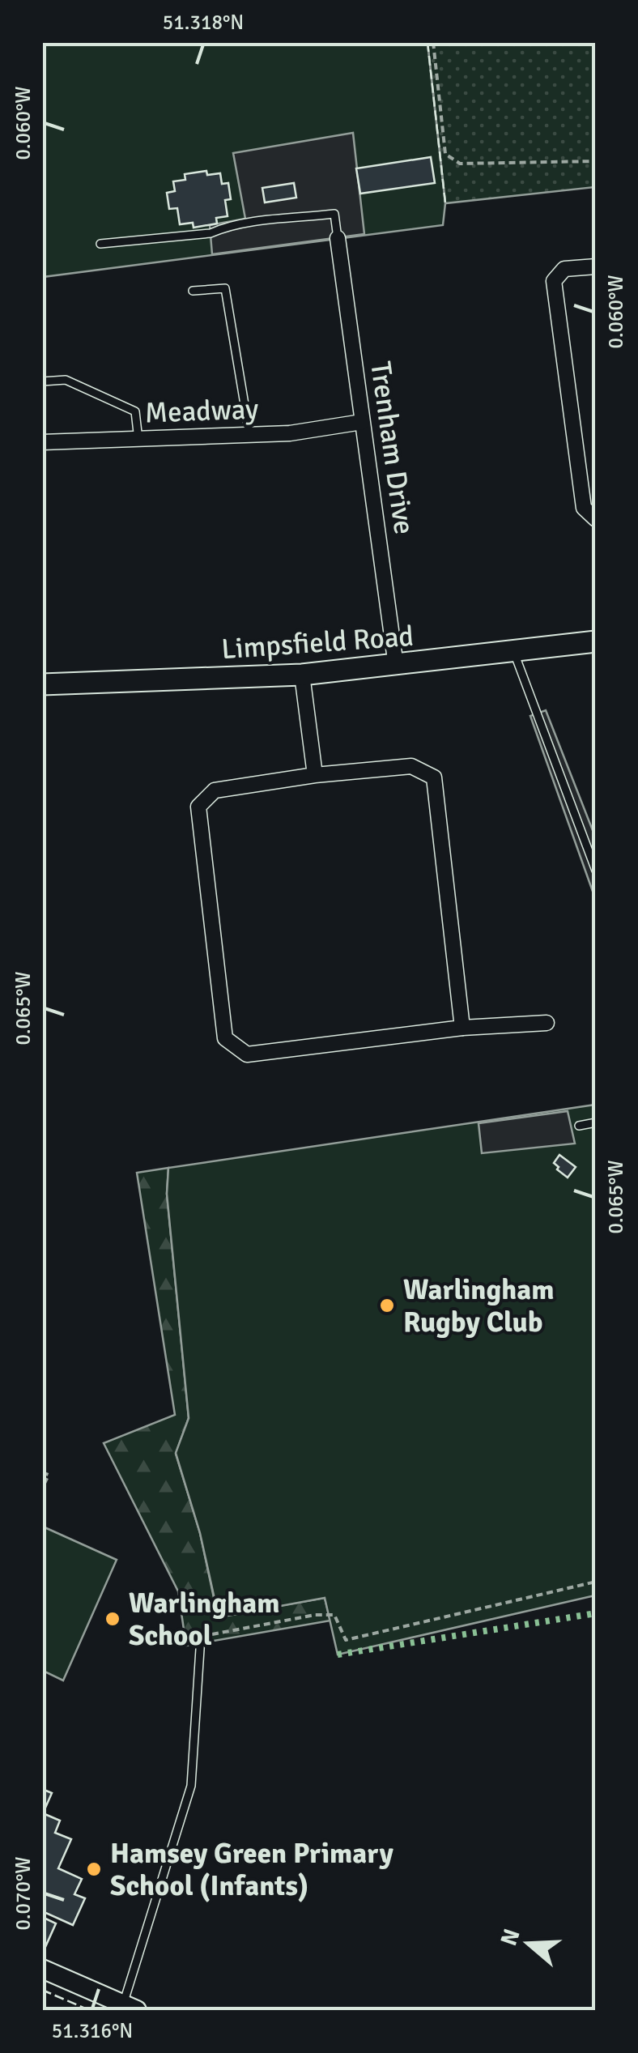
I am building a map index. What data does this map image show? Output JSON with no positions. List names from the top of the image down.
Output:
{
  "streets": {
    "main road": ["Limpsfield Road"],
    "street": ["Meadway", "Trenham Drive"]
  },
  "crossings": [
    ["Meadway", "Trenham Drive"],
    ["Trenham Drive", "Limpsfield Road"]
  ],
  "places": ["Warlingham Rugby Club", "Warlingham School", "Hamsey Green Primary School (Infants)"],
  "north": "left",
  "coordinates": [
    "51.318°N",
    "0.060°W",
    "0.065°W",
    "0.070°W",
    "51.316°N"
  ]
}
